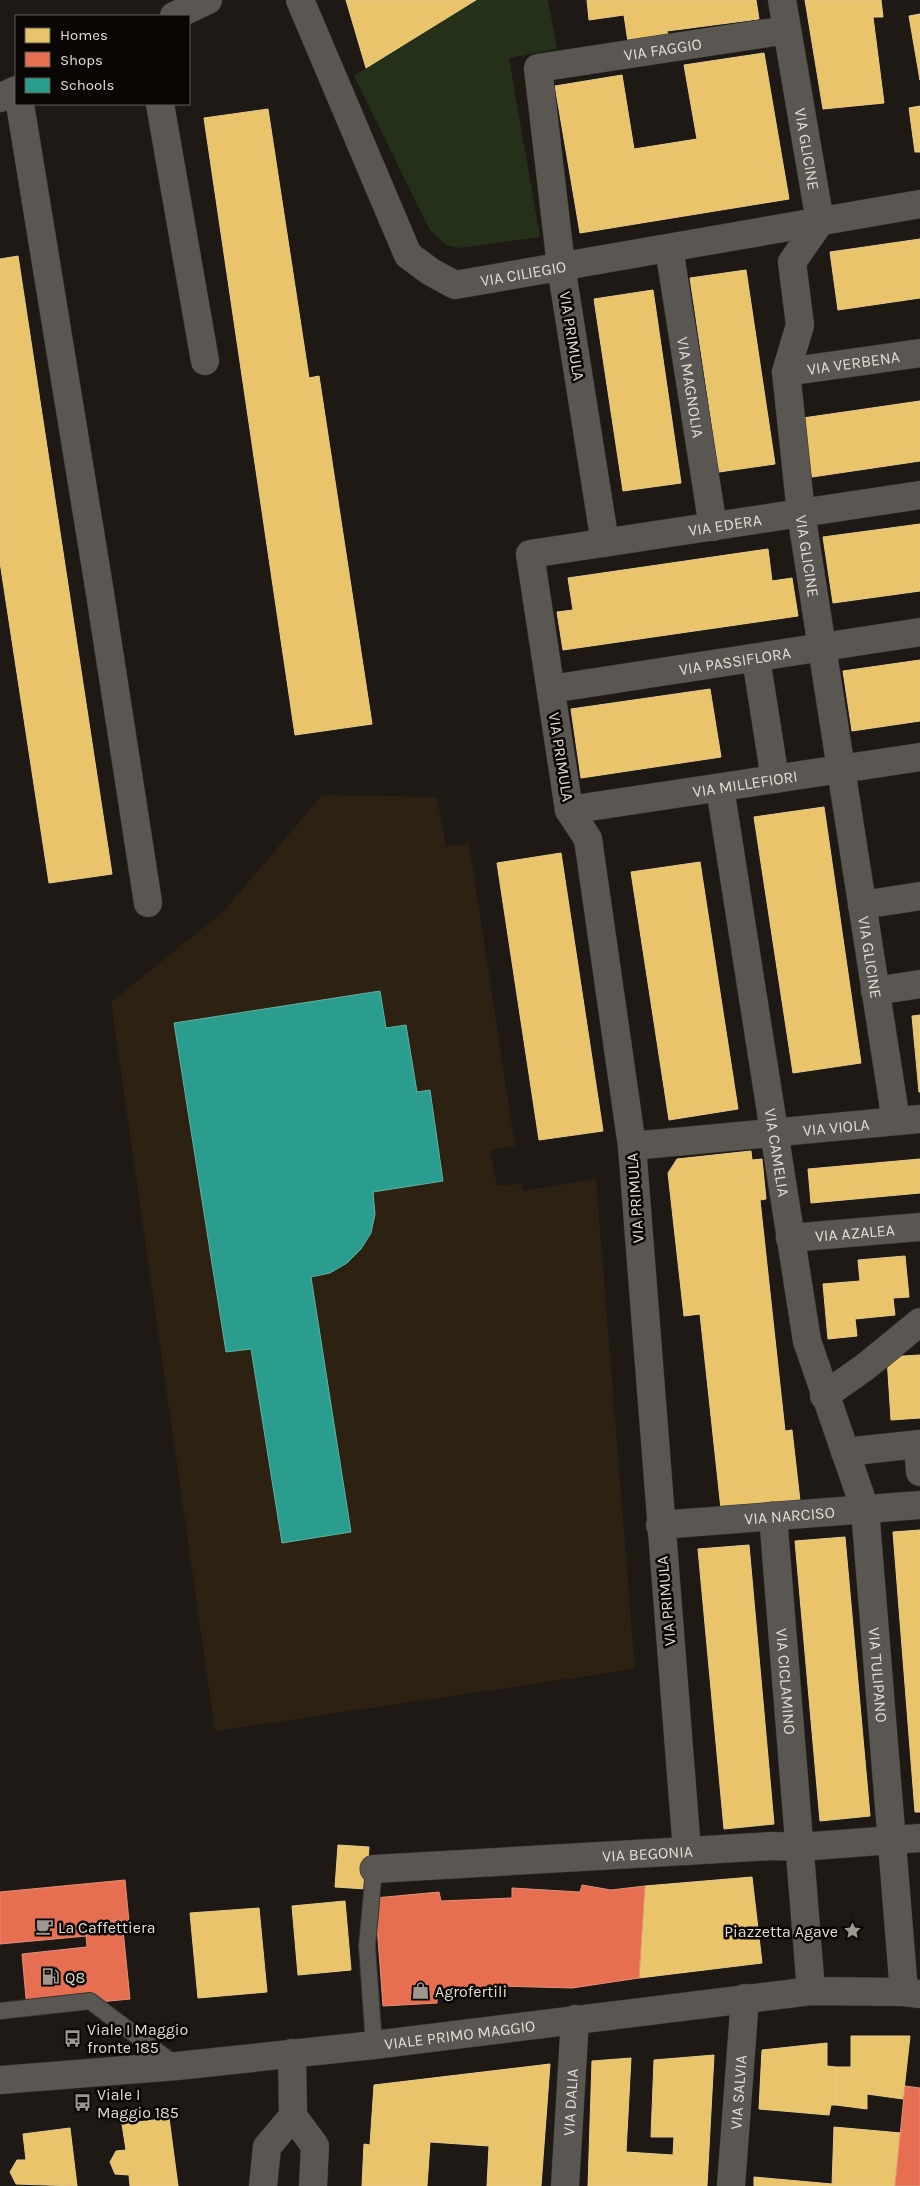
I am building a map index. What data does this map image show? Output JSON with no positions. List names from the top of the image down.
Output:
{
  "streets": {
    "street": [
      "VIA FAGGIO",
      "VIA GLICINE",
      "VIA CILIEGIO",
      "VIA PRIMULA",
      "VIA VERBENA",
      "VIA MAGNOLIA",
      "VIA EDERA",
      "VIA PASSIFLORA",
      "VIA MILLEFIORI",
      "VIA VIOLA",
      "VIA CAMELIA",
      "VIA AZALEA",
      "VIA NARCISO",
      "VIA TULIPANO",
      "VIA CICLAMINO",
      "VIA BEGONIA",
      "VIALE PRIMO MAGGIO",
      "VIA SALVIA",
      "VIA DALIA"
    ]
  },
  "crossings": [
    ["VIA FAGGIO", "VIA GLICINE"],
    ["VIA FAGGIO", "VIA PRIMULA"],
    ["VIA GLICINE", "VIA CILIEGIO"],
    ["VIA GLICINE", "VIA VERBENA"],
    ["VIA GLICINE", "VIA EDERA"],
    ["VIA GLICINE", "VIA PASSIFLORA"],
    ["VIA GLICINE", "VIA MILLEFIORI"],
    ["VIA GLICINE", "VIA VIOLA"],
    ["VIA CILIEGIO", "VIA PRIMULA"],
    ["VIA CILIEGIO", "VIA MAGNOLIA"],
    ["VIA PRIMULA", "VIA EDERA"],
    ["VIA PRIMULA", "VIA PASSIFLORA"],
    ["VIA PRIMULA", "VIA MILLEFIORI"],
    ["VIA PRIMULA", "VIA VIOLA"],
    ["VIA PRIMULA", "VIA NARCISO"],
    ["VIA PRIMULA", "VIA BEGONIA"],
    ["VIA MAGNOLIA", "VIA EDERA"],
    ["VIA MILLEFIORI", "VIA CAMELIA"],
    ["VIA VIOLA", "VIA CAMELIA"],
    ["VIA CAMELIA", "VIA AZALEA"],
    ["VIA CAMELIA", "VIA NARCISO"],
    ["VIA CAMELIA", "VIA TULIPANO"],
    ["VIA NARCISO", "VIA TULIPANO"],
    ["VIA NARCISO", "VIA CICLAMINO"],
    ["VIA TULIPANO", "VIA BEGONIA"],
    ["VIA TULIPANO", "VIALE PRIMO MAGGIO"],
    ["VIA CICLAMINO", "VIA BEGONIA"],
    ["VIA CICLAMINO", "VIALE PRIMO MAGGIO"],
    ["VIALE PRIMO MAGGIO", "VIA SALVIA"],
    ["VIALE PRIMO MAGGIO", "VIA DALIA"]
  ],
  "places": {
    "cafe": ["La Caffettiera"],
    "place": ["Piazzetta Agave"],
    "fuel station": ["Q8"],
    "shop": ["Agrofertili"],
    "bus stop": ["Viale I Maggio fronte 185", "Viale I Maggio 185"]
  },
  "legend": ["Homes", "Shops", "Schools"]
}
